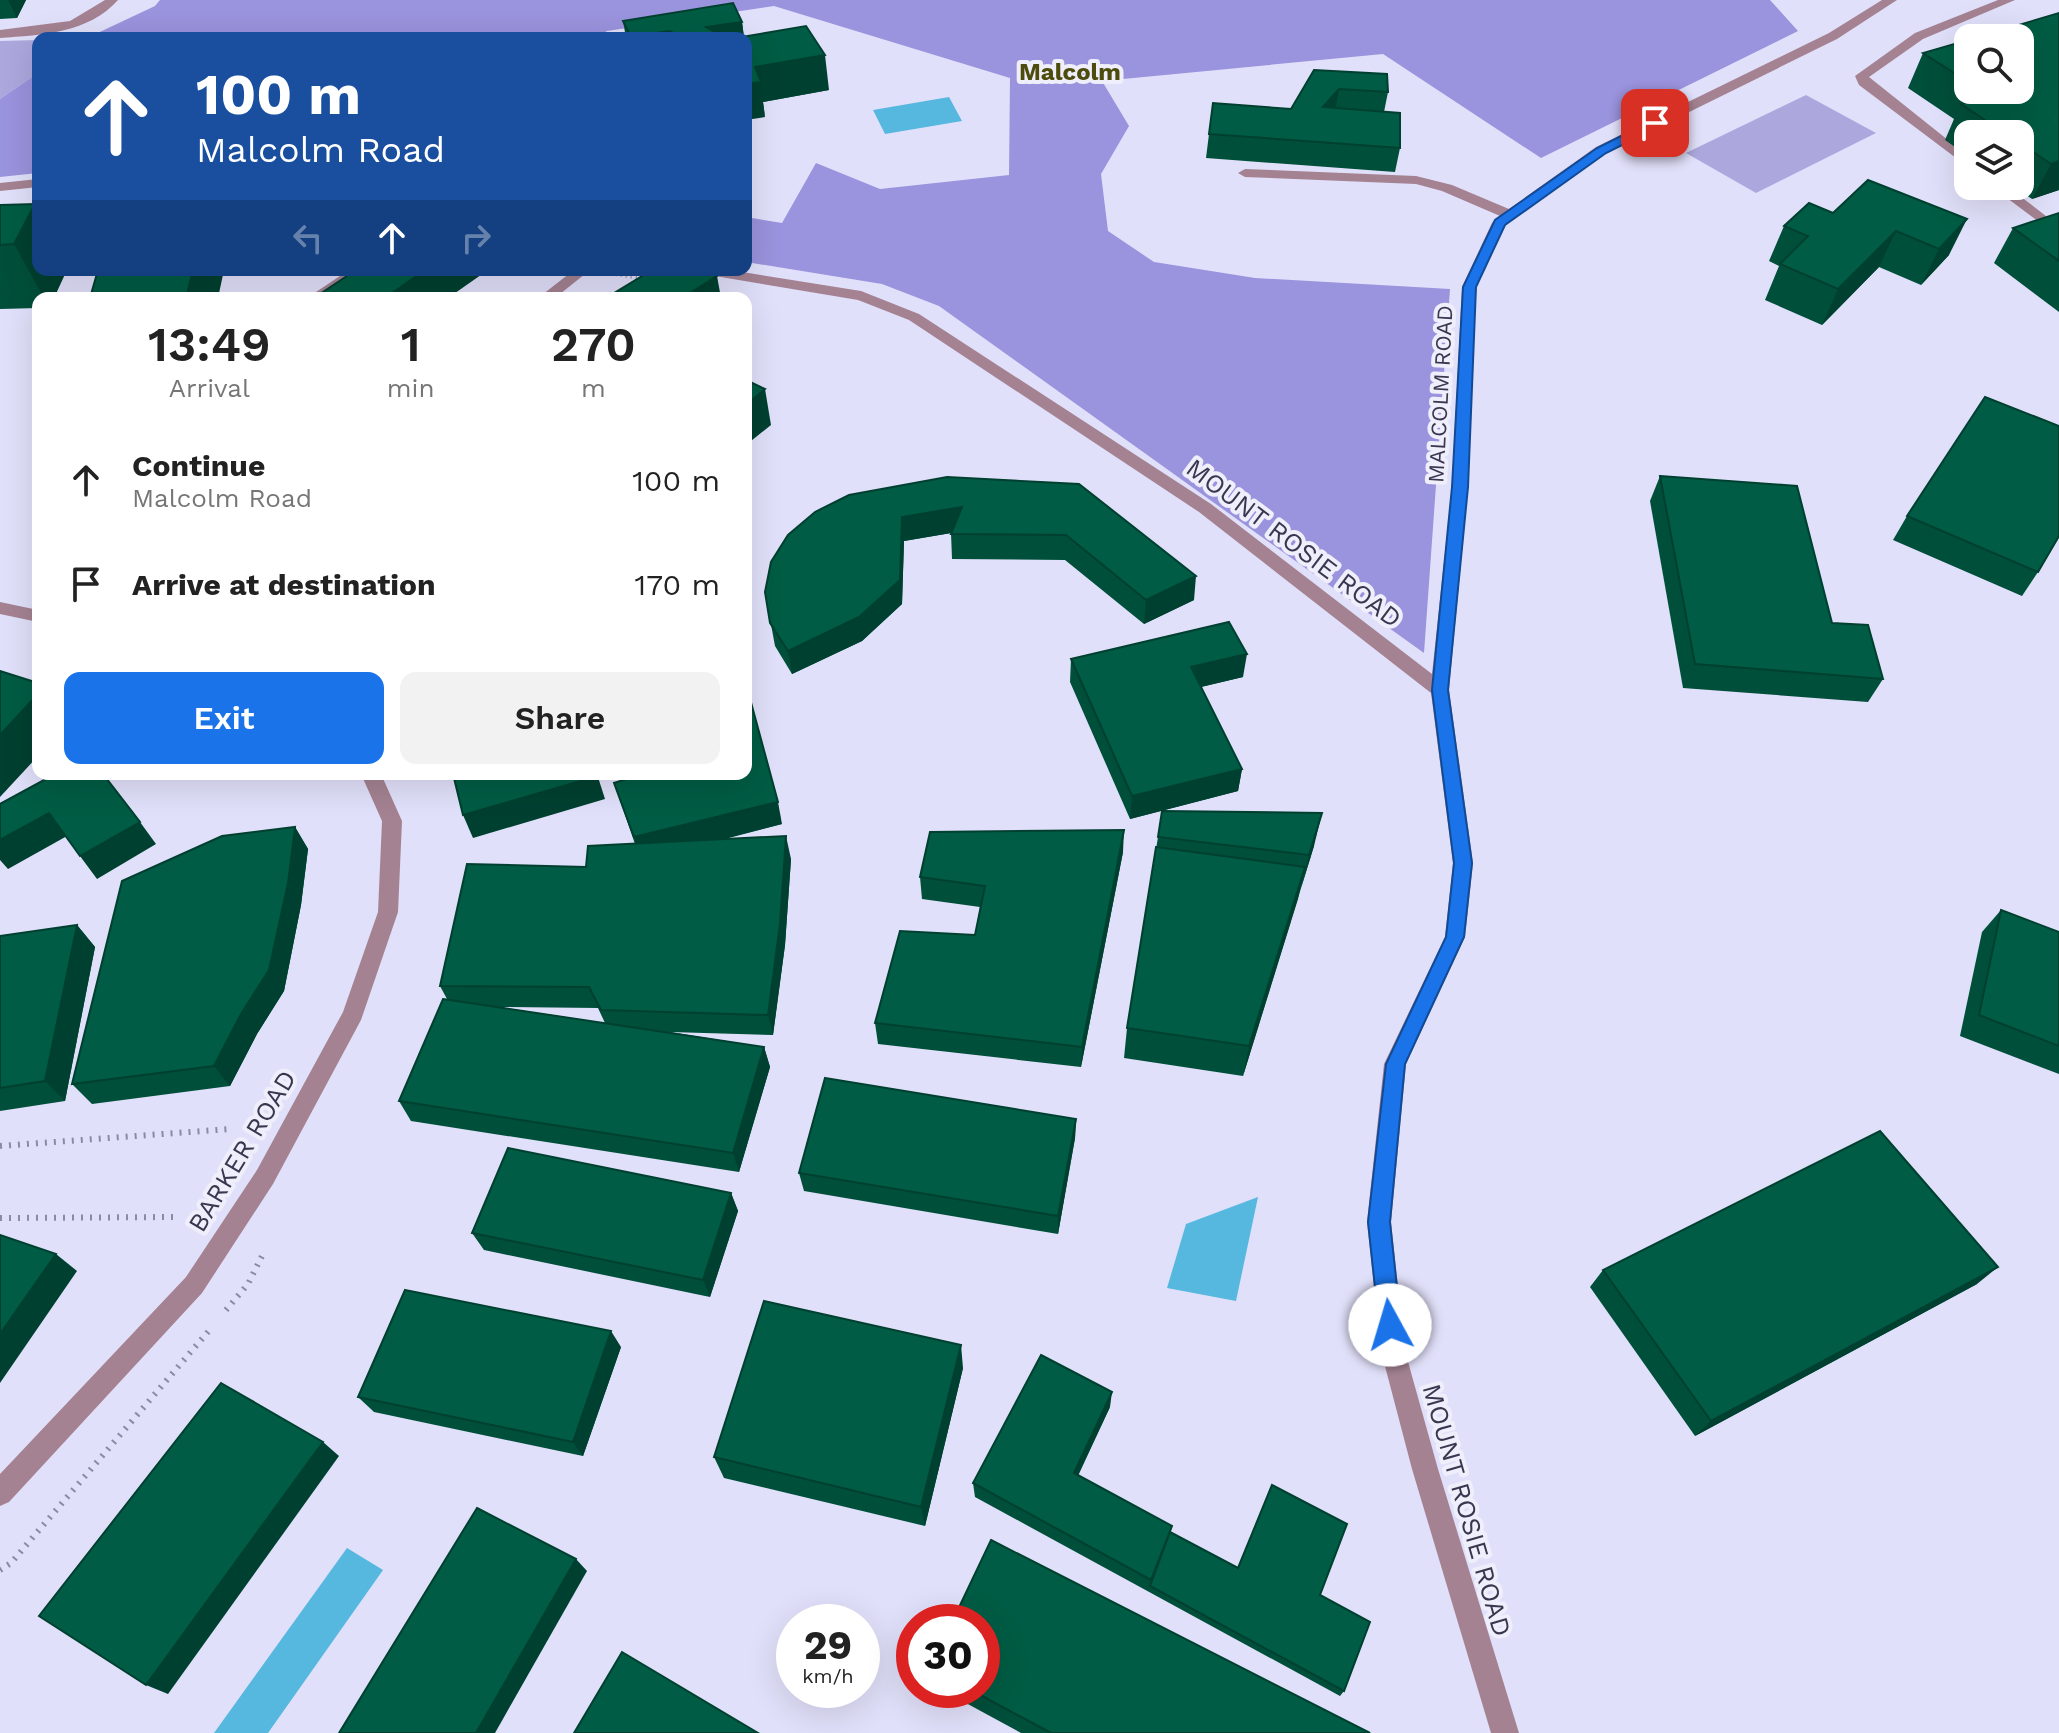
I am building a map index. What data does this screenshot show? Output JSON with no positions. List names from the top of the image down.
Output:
{
  "streets": {
    "street": ["MALCOLM ROAD", "MOUNT ROSIE ROAD", "BARKER ROAD"]
  },
  "crossings": [
    ["MALCOLM ROAD", "MOUNT ROSIE ROAD"]
  ],
  "districts": ["Malcolm"],
  "page": {
    "turn": ["100 m", "Malcolm Road"],
    "eta": [
      "13:49",
      "Arrival",
      "1",
      "min",
      "270",
      "m"
    ],
    "list": [
      {
        "name": "Continue",
        "note": "Malcolm Road",
        "value": "100 m"
      },
      {
        "name": "Arrive at destination",
        "value": "170 m"
      }
    ],
    "buttons": ["Exit", "Share"],
    "speed": "29 km/h",
    "limit": "30"
  }
}
